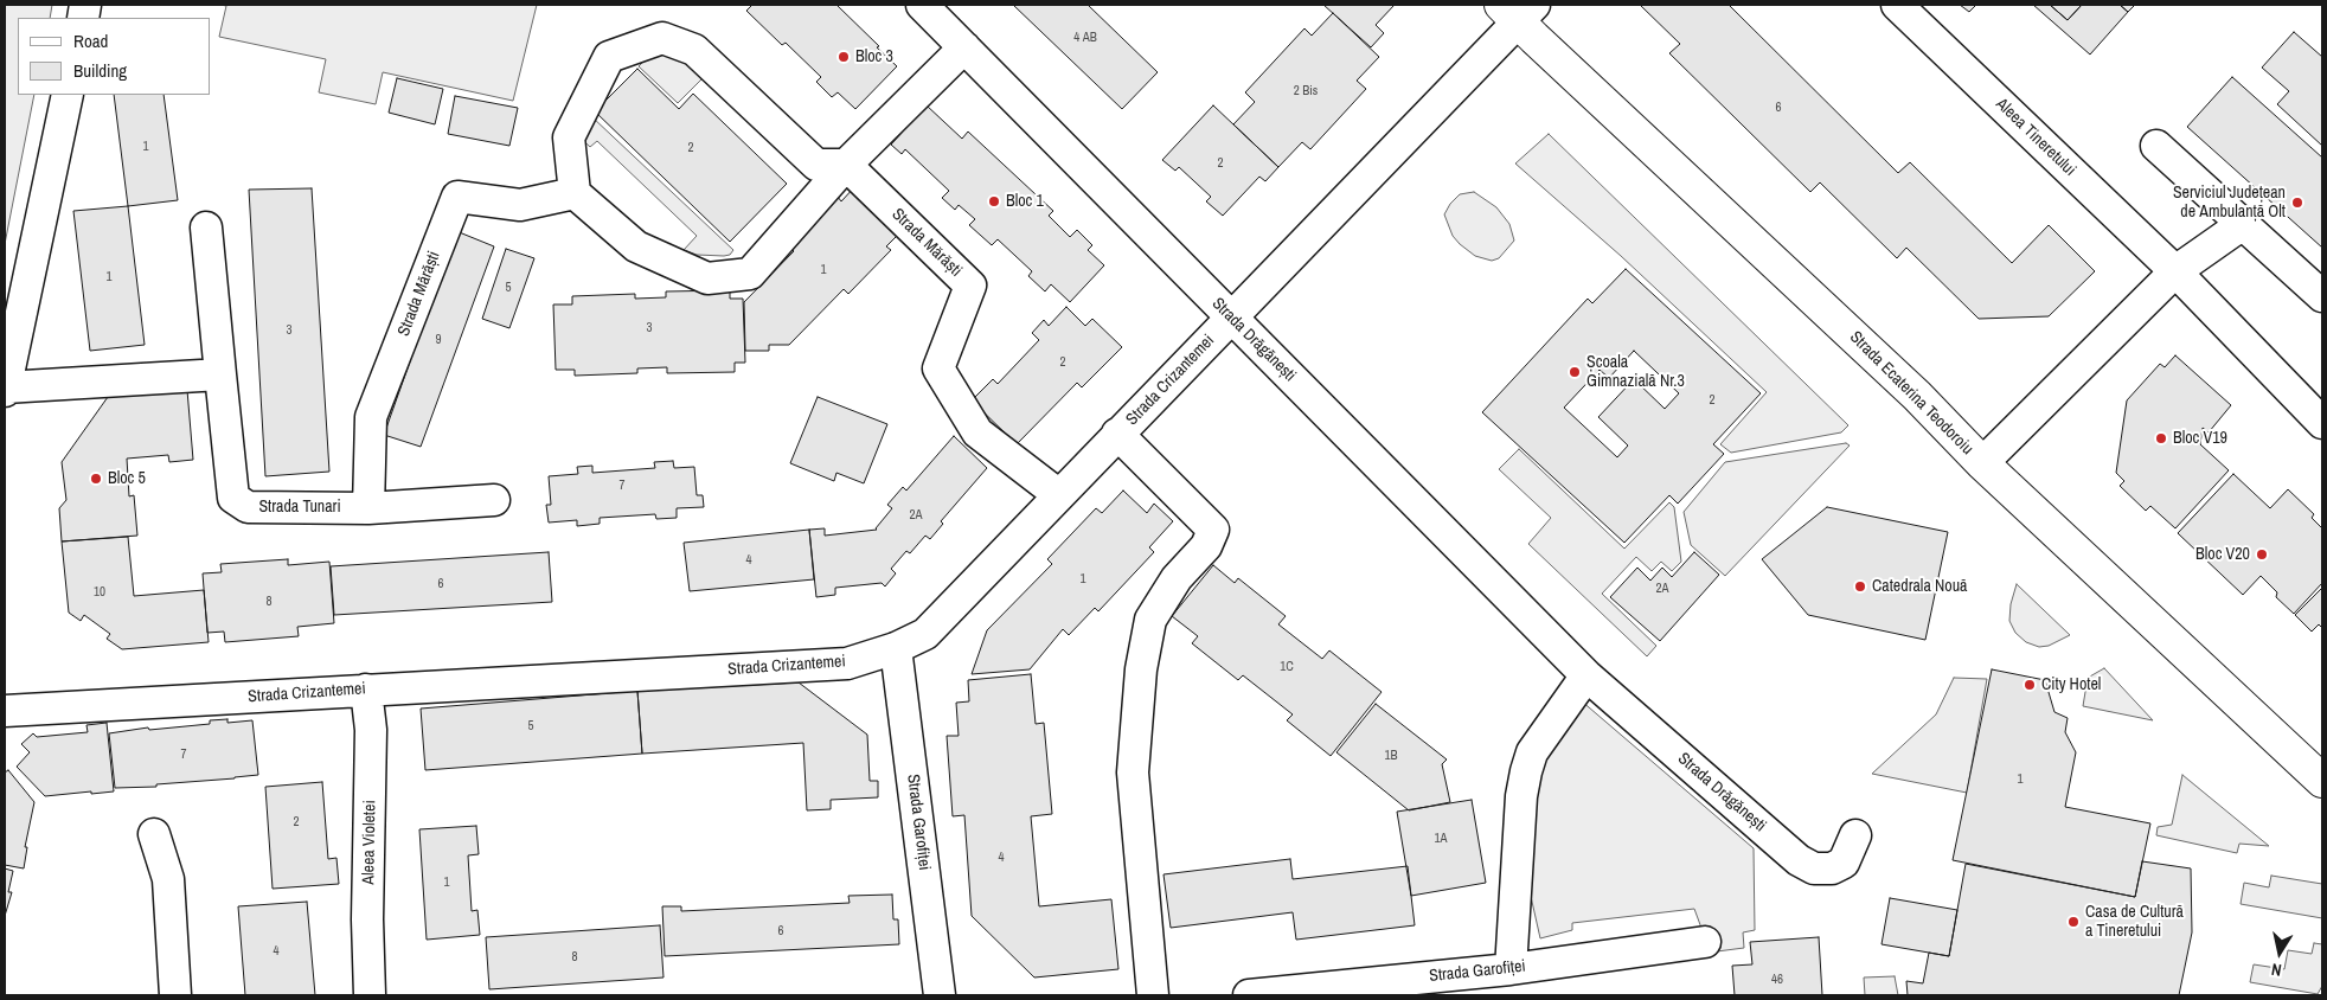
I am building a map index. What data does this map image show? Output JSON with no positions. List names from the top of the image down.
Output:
{
  "streets": {
    "main road": ["Strada Ecaterina Teodoroiu"],
    "street": [
      "Aleea Tineretului",
      "Strada Mărăști",
      "Strada Drăgănești",
      "Strada Crizantemei",
      "Strada Tunari",
      "Strada Garofiței",
      "Aleea Violetei"
    ]
  },
  "crossings": [
    ["Strada Mărăști", "Strada Crizantemei"],
    ["Strada Mărăști", "Strada Tunari"],
    ["Strada Drăgănești", "Strada Crizantemei"],
    ["Strada Crizantemei", "Strada Ecaterina Teodoroiu"],
    ["Strada Crizantemei", "Strada Garofiței"],
    ["Strada Crizantemei", "Aleea Violetei"]
  ],
  "places": [
    "Bloc 3",
    "Bloc 1",
    "Serviciul Județean de Ambulanță Olt",
    "Școala Gimnazială Nr.3",
    "Bloc V19",
    "Bloc 5",
    "Bloc V20",
    "Catedrala Nouă",
    "City Hotel",
    "Casa de Cultură a Tineretului"
  ],
  "house_numbers": [
    "4 AB",
    "2 Bis",
    "6",
    "1",
    "2",
    "2",
    "1",
    "1",
    "5",
    "3",
    "3",
    "9",
    "2",
    "2",
    "7",
    "2A",
    "4",
    "1",
    "6",
    "2A",
    "10",
    "8",
    "1C",
    "5",
    "7",
    "1B",
    "1",
    "2",
    "1A",
    "4",
    "1",
    "6",
    "4",
    "8",
    "46"
  ],
  "legend": ["Road", "Building"],
  "north": "bottom"
}
